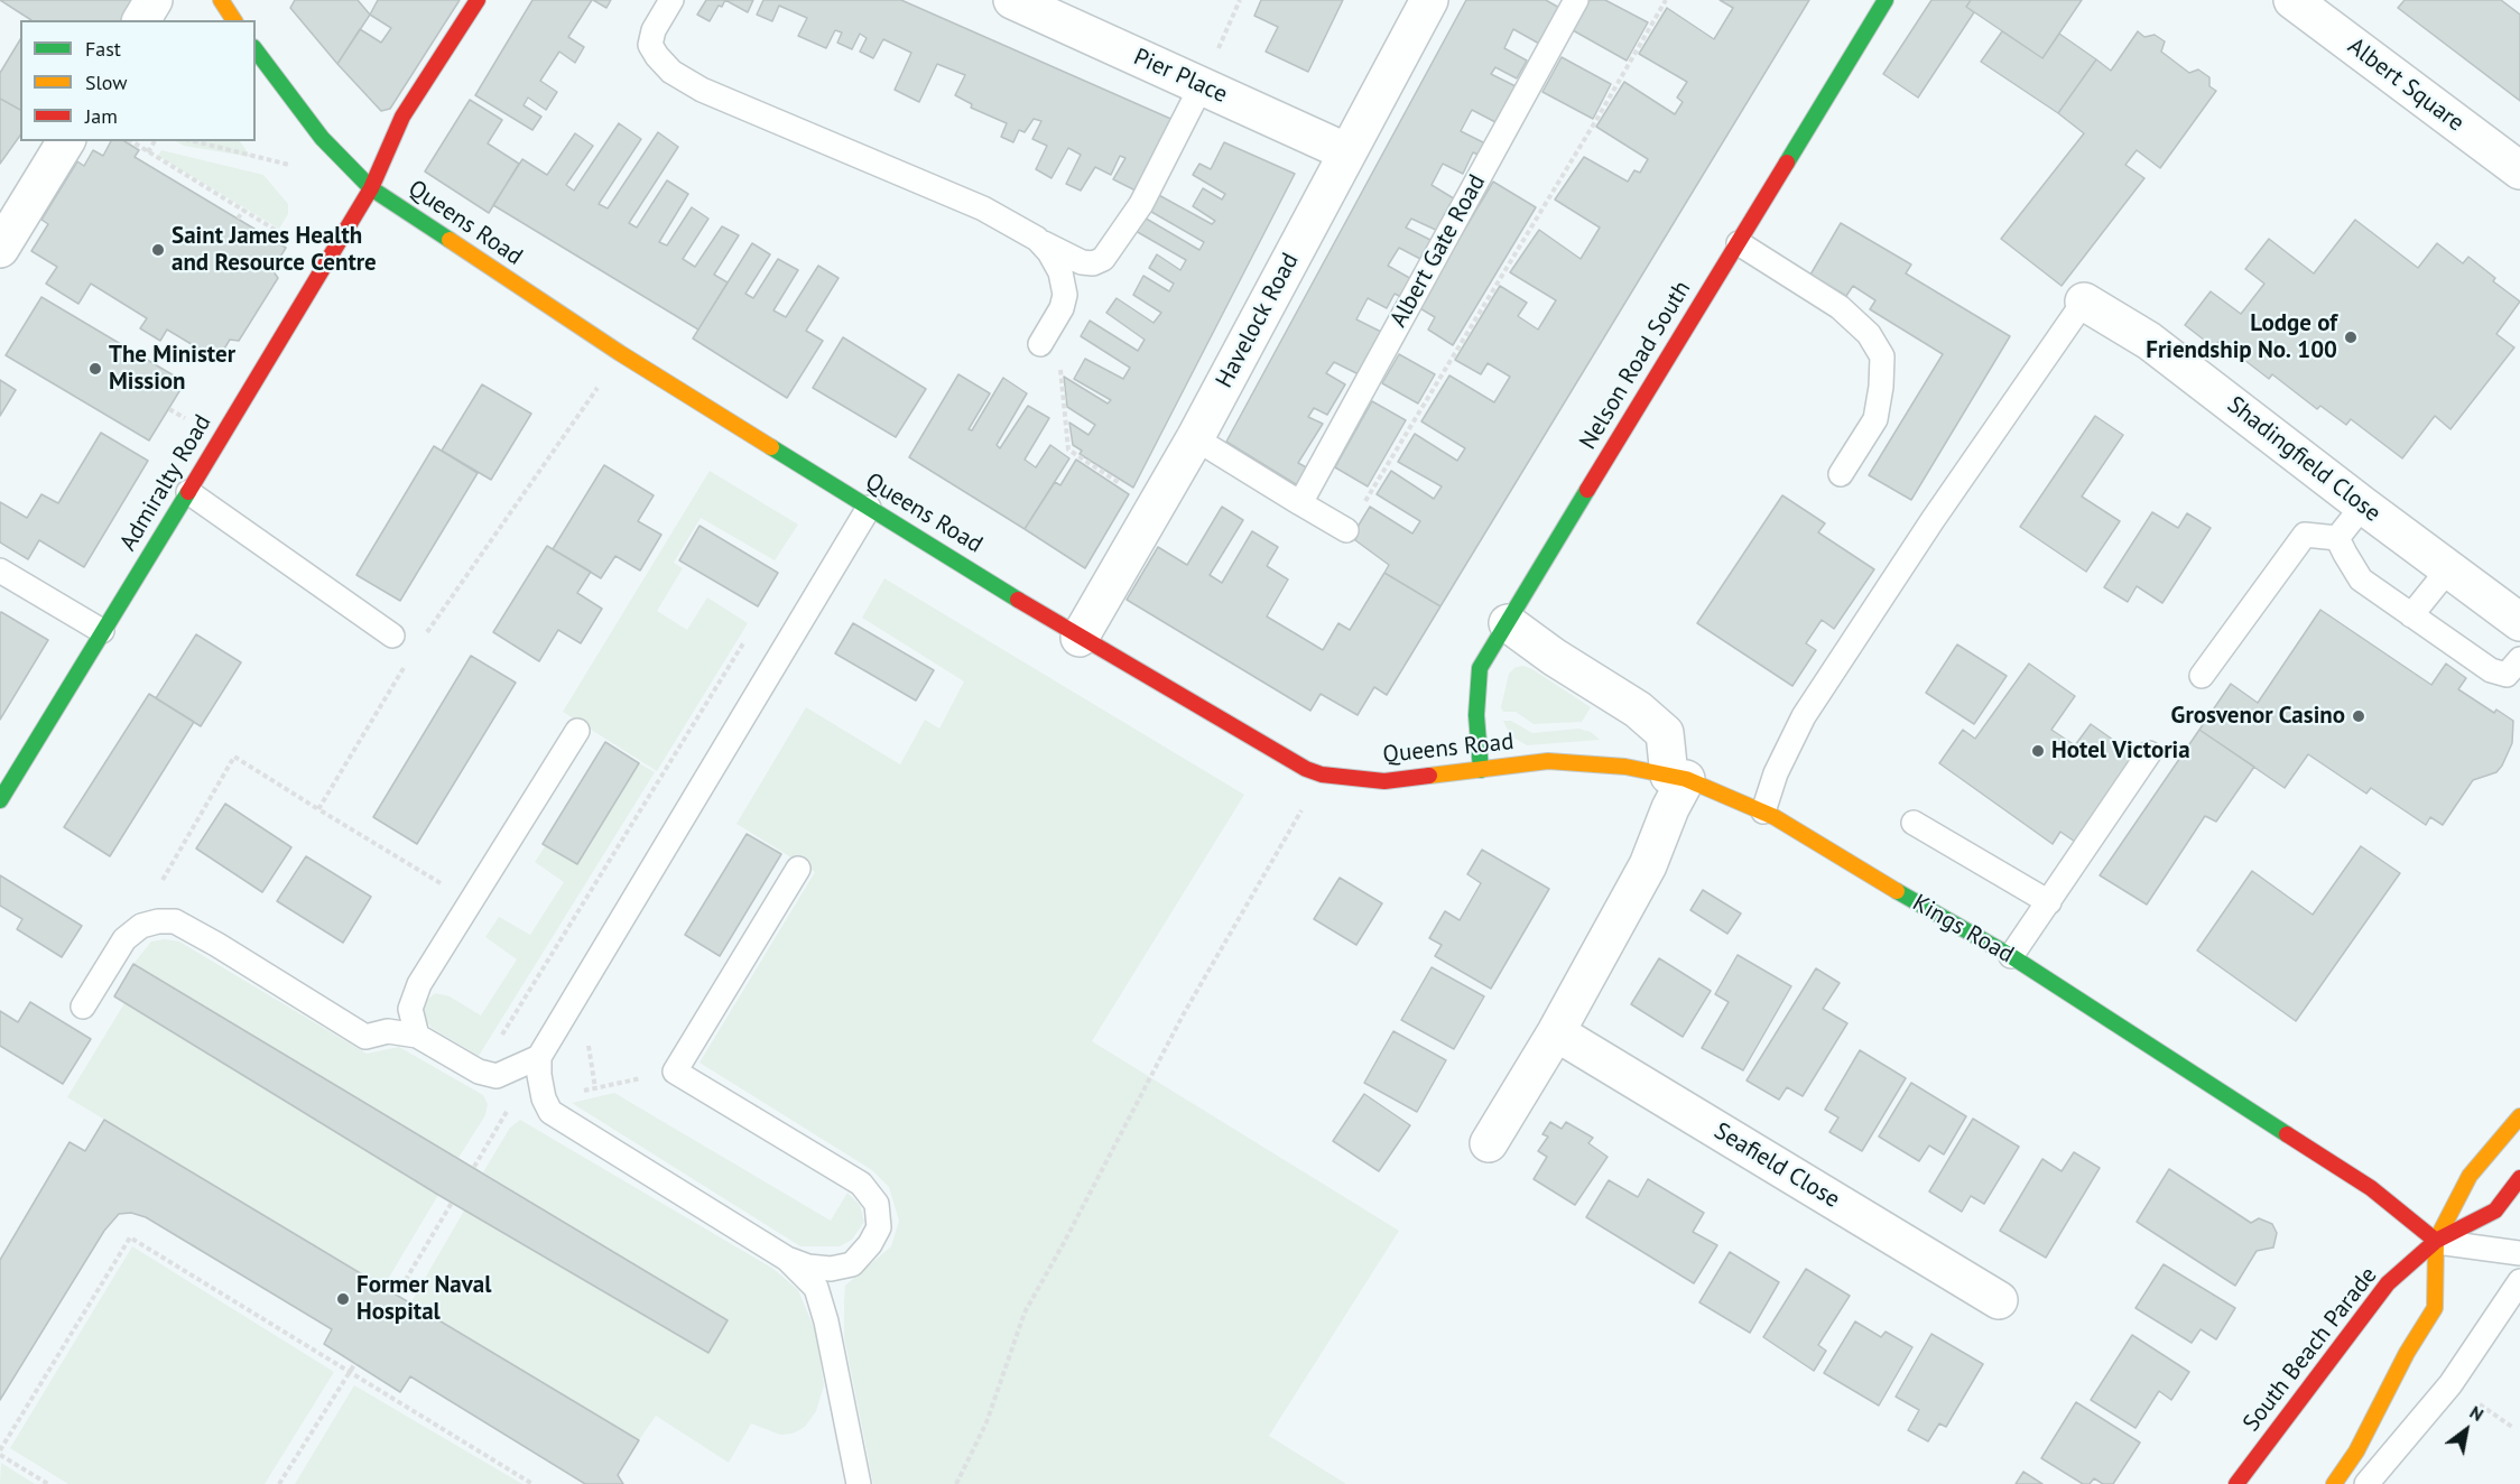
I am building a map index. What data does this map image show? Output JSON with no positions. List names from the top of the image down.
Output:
{
  "streets": {
    "street": [
      "Pier Place",
      "Albert Square",
      "Queens Road",
      "Havelock Road",
      "Nelson Road South",
      "Shadingfield Close",
      "Admiralty Road",
      "Kings Road",
      "Seafield Close",
      "South Beach Parade"
    ],
    "lane": ["Albert Gate Road"]
  },
  "crossings": [
    ["Pier Place", "Havelock Road"],
    ["Queens Road", "Havelock Road"],
    ["Queens Road", "Nelson Road South"],
    ["Queens Road", "Admiralty Road"],
    ["Queens Road", "Kings Road"],
    ["Kings Road", "South Beach Parade"]
  ],
  "places": [
    "Saint James Health and Resource Centre",
    "Lodge of Friendship No. 100",
    "The Minister Mission",
    "Grosvenor Casino",
    "Hotel Victoria",
    "Former Naval Hospital"
  ],
  "legend": ["Fast", "Slow", "Jam"],
  "north": "top right"
}
